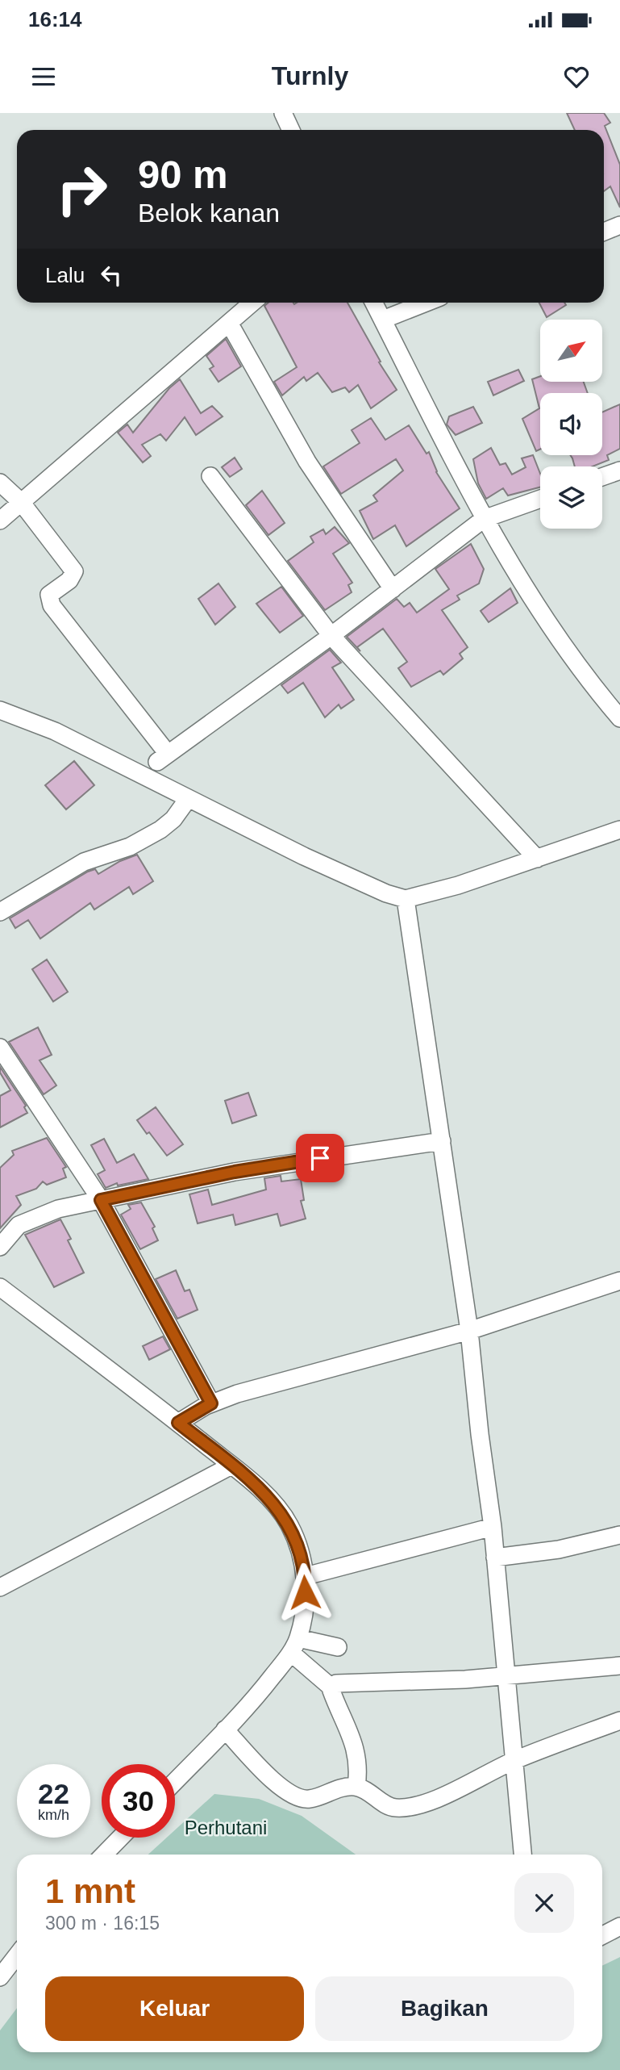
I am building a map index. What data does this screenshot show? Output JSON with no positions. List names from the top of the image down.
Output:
{
  "parks": ["Perhutani"],
  "north": "top right",
  "page": {
    "status": "16:14",
    "header": "Turnly",
    "turn": ["90 m", "Belok kanan"],
    "then": "Lalu",
    "speed": "22 km/h",
    "limit": "30",
    "heading": ["1 mnt", "300 m · 16:15"],
    "buttons": ["Keluar", "Bagikan"]
  }
}
